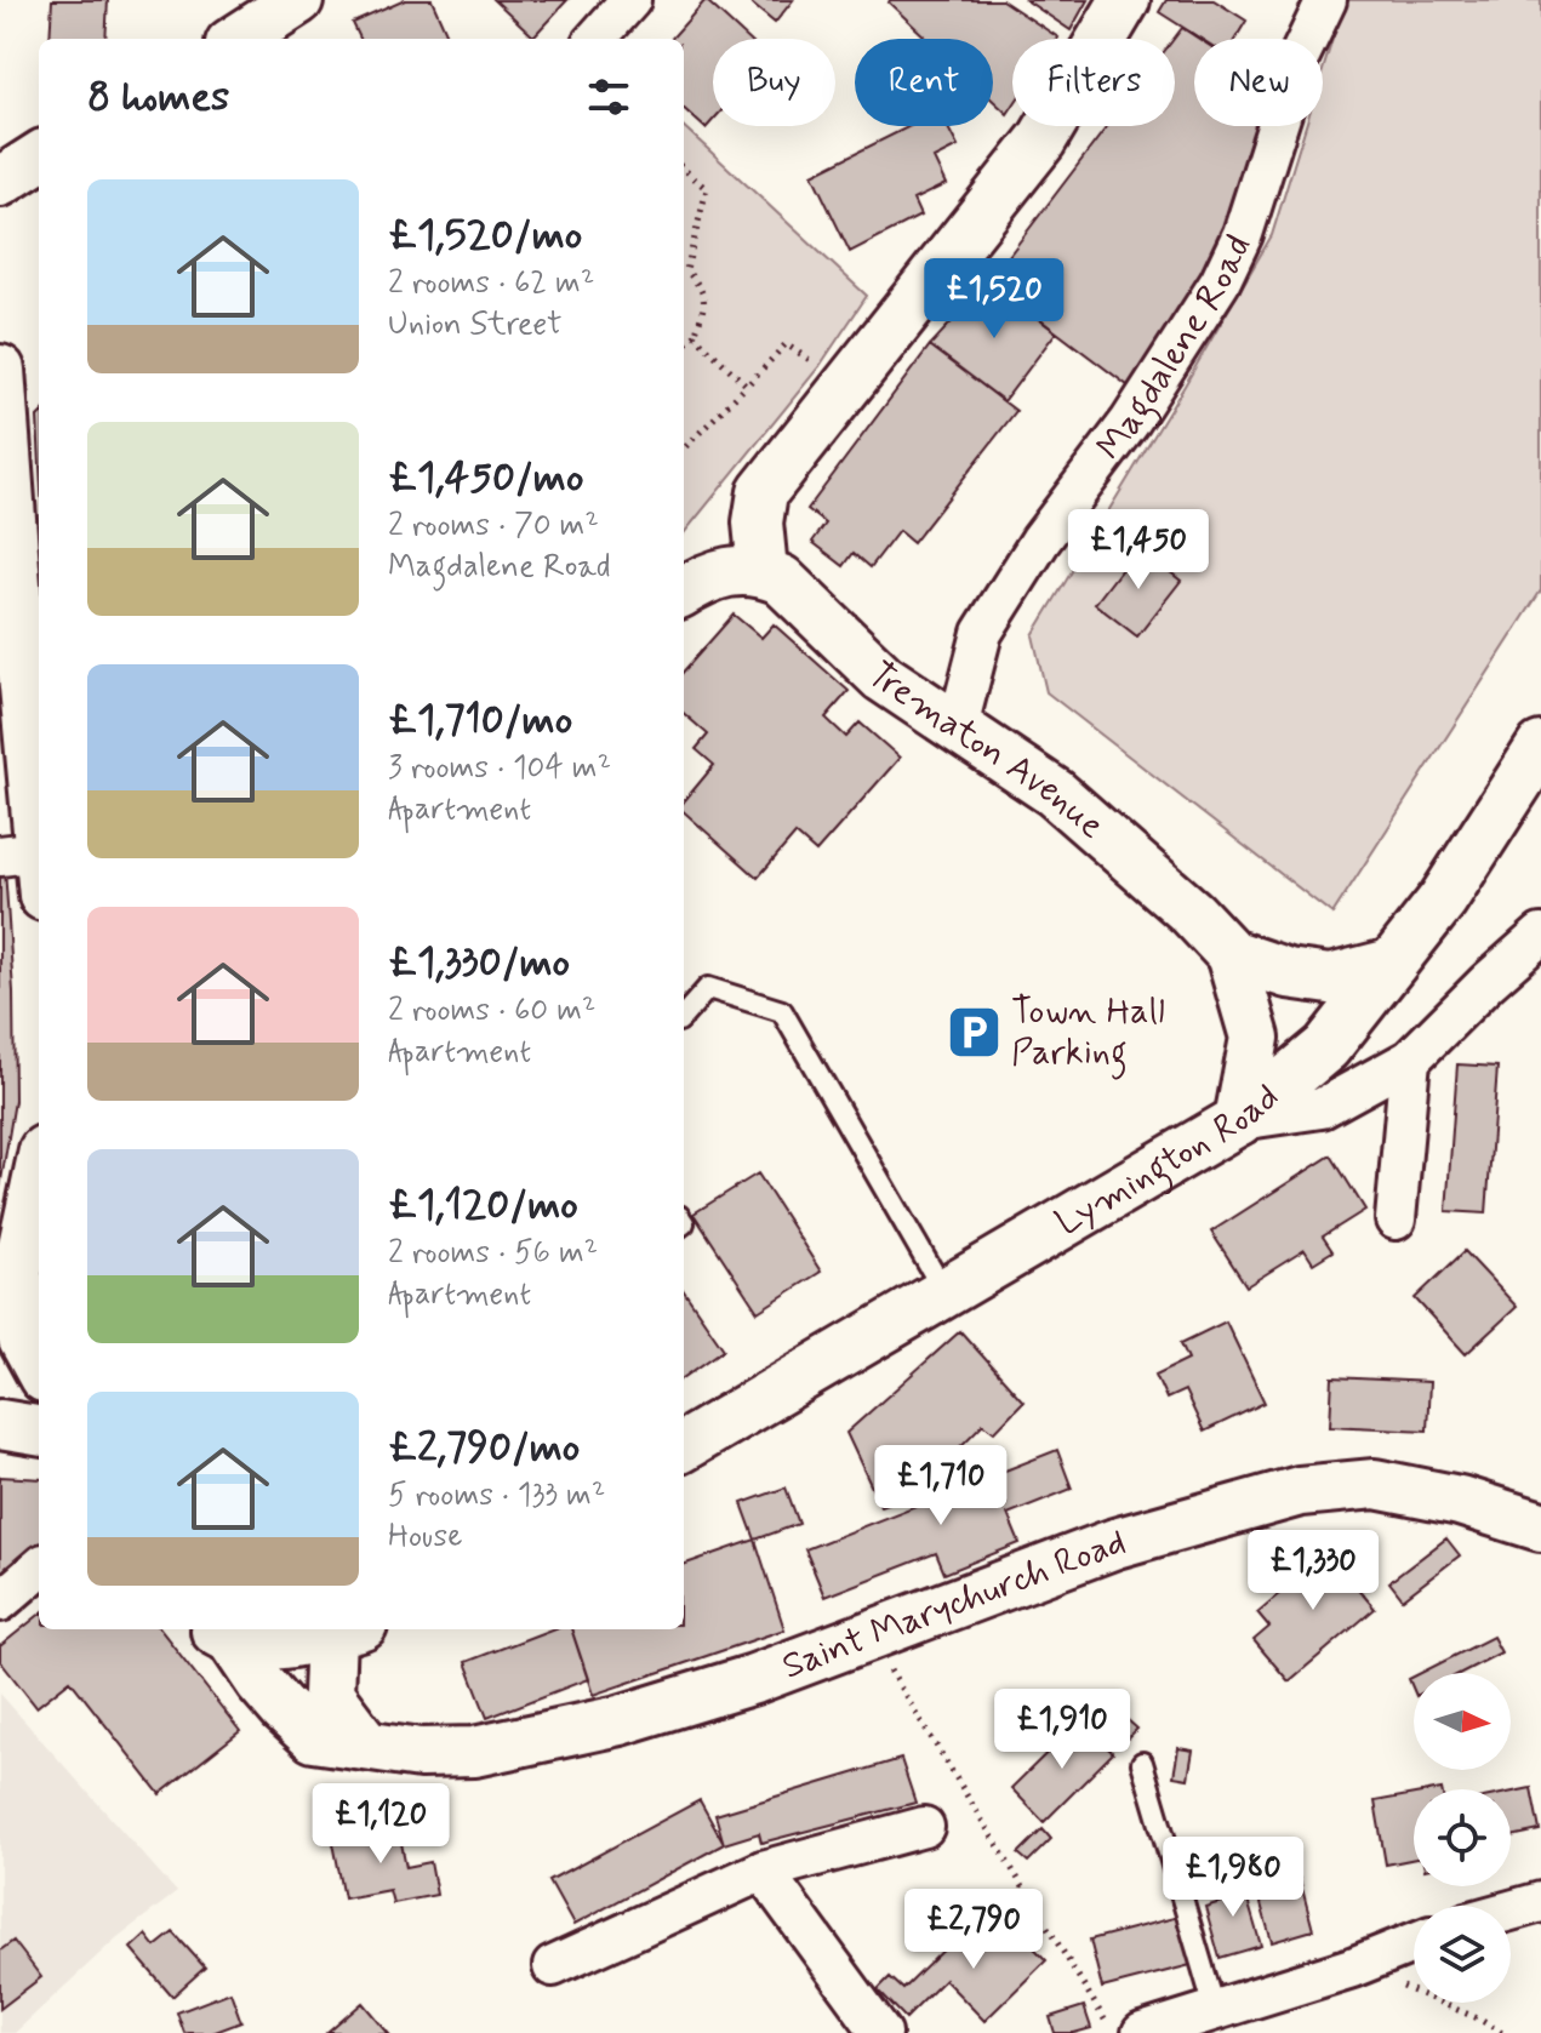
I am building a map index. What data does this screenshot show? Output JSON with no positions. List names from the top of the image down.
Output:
{
  "streets": {
    "street": [
      "Magdalene Road",
      "Trematon Avenue",
      "Lymington Road",
      "Saint Marychurch Road"
    ]
  },
  "crossings": [
    ["Magdalene Road", "Trematon Avenue"],
    ["Trematon Avenue", "Lymington Road"]
  ],
  "places": {
    "parking": ["Town Hall Parking"]
  },
  "north": "right",
  "page": {
    "chip": [
      "Buy",
      "Rent",
      "Filters",
      "New"
    ],
    "heading": "8 homes",
    "list": [
      {
        "name": "£1,520/mo",
        "note": "2 rooms · 62 m² · Union Street"
      },
      {
        "name": "£1,450/mo",
        "note": "2 rooms · 70 m² · Magdalene Road"
      },
      {
        "name": "£1,710/mo",
        "note": "3 rooms · 104 m² · Apartment"
      },
      {
        "name": "£1,330/mo",
        "note": "2 rooms · 60 m² · Apartment"
      },
      {
        "name": "£1,120/mo",
        "note": "2 rooms · 56 m² · Apartment"
      },
      {
        "name": "£2,790/mo",
        "note": "5 rooms · 133 m² · House"
      }
    ],
    "price": [
      "£1,520",
      "£1,450",
      "£1,710",
      "£1,330",
      "£1,910",
      "£1,120",
      "£1,980",
      "£2,790"
    ]
  }
}
